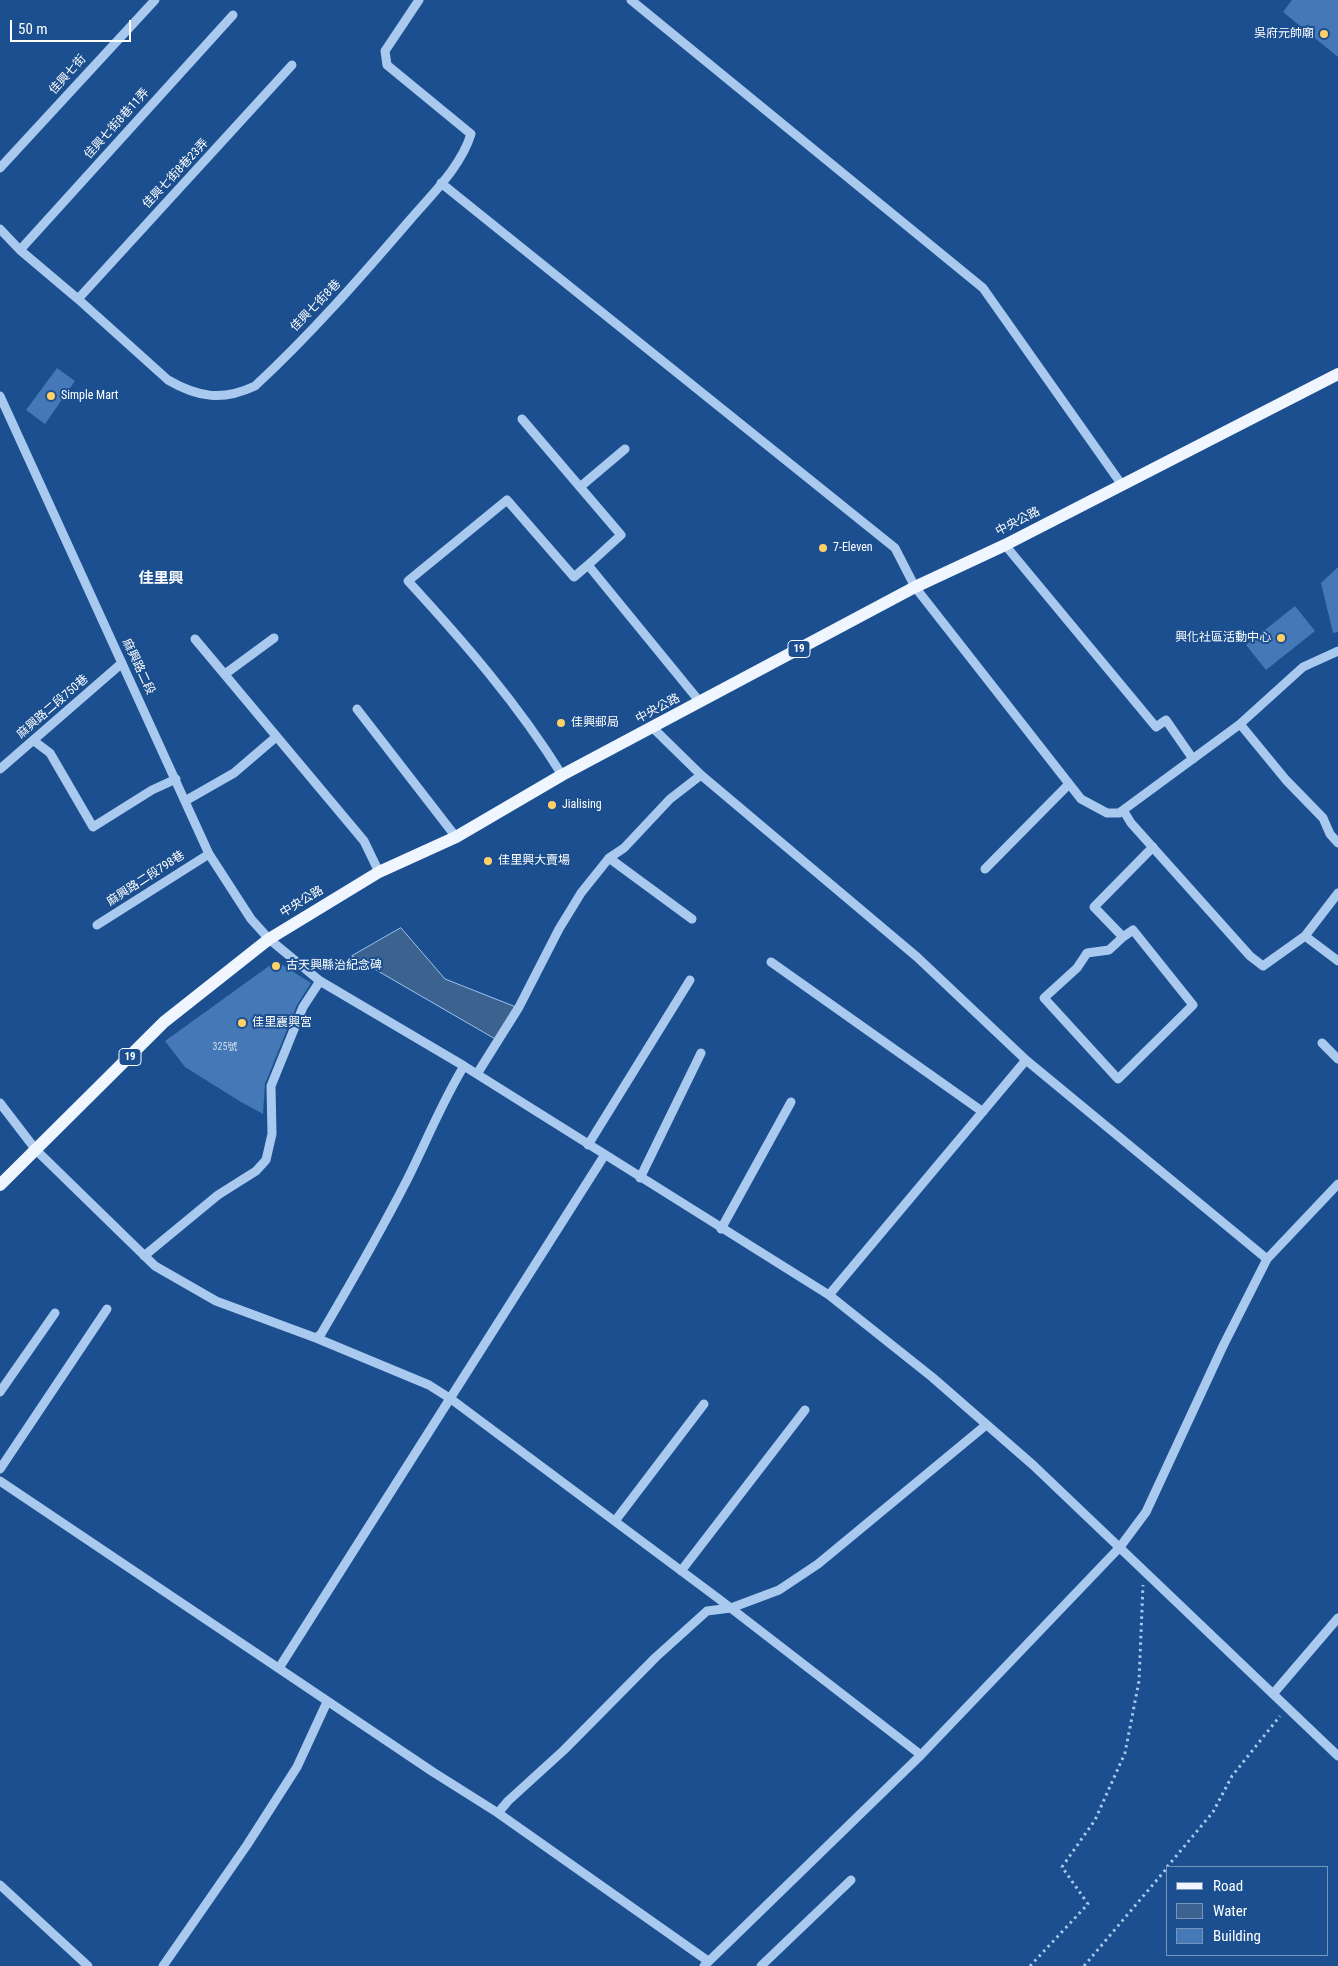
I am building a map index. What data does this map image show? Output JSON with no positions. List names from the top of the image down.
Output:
{
  "streets": {
    "main road": ["中央公路", "19"],
    "street": [
      "佳興七街",
      "佳興七街8巷11弄",
      "佳興七街8巷23弄",
      "佳興七街8巷",
      "麻興路二段",
      "麻興路二段750巷",
      "麻興路二段798巷"
    ]
  },
  "crossings": [
    ["佳興七街8巷11弄", "佳興七街8巷"],
    ["佳興七街8巷23弄", "佳興七街8巷"],
    ["中央公路", "麻興路二段"],
    ["麻興路二段", "麻興路二段750巷"],
    ["麻興路二段", "麻興路二段798巷"]
  ],
  "districts": ["佳里興"],
  "places": [
    "吳府元帥廟",
    "Simple Mart",
    "7-Eleven",
    "興化社區活動中心",
    "佳興郵局",
    "Jialising",
    "佳里興大賣場",
    "古天興縣治紀念碑",
    "佳里震興宮"
  ],
  "house_numbers": ["325號"],
  "legend": ["Road", "Water", "Building"],
  "scale_bar": "50 m"
}
